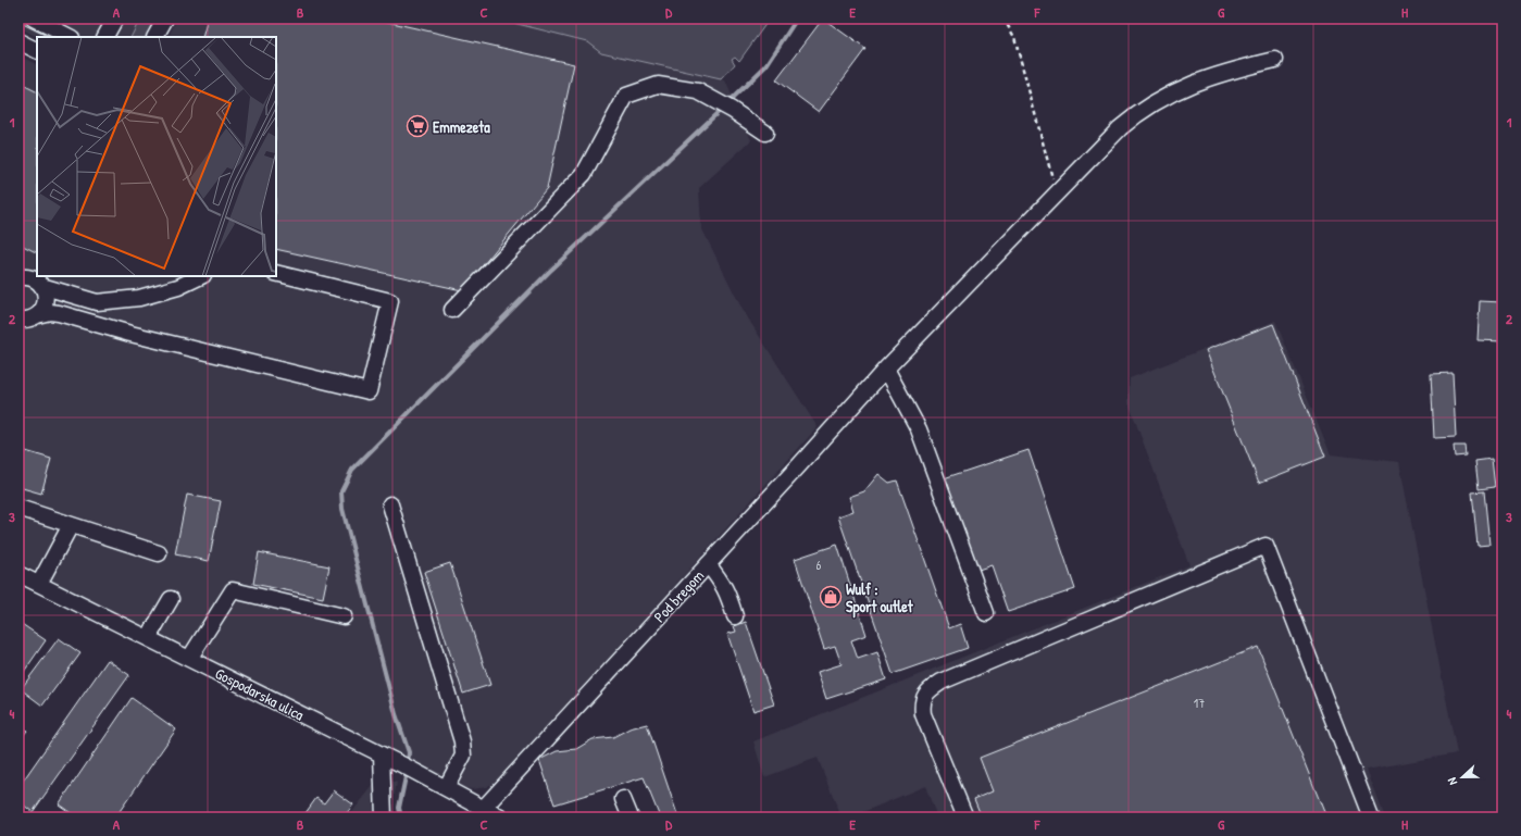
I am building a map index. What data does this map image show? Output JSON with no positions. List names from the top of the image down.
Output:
{
  "streets": {
    "street": ["Pod bregom", "Gospodarska ulica"]
  },
  "crossings": [
    ["Pod bregom", "Gospodarska ulica"]
  ],
  "places": {
    "supermarket": ["Emmezeta"],
    "shop": ["Wulf : Sport outlet"]
  },
  "house_numbers": ["6", "17"],
  "north": "left",
  "grid": {
    "columns": [
      "A",
      "B",
      "C",
      "D",
      "E",
      "F",
      "G",
      "H"
    ],
    "rows": [
      "1",
      "2",
      "3",
      "4"
    ]
  }
}
